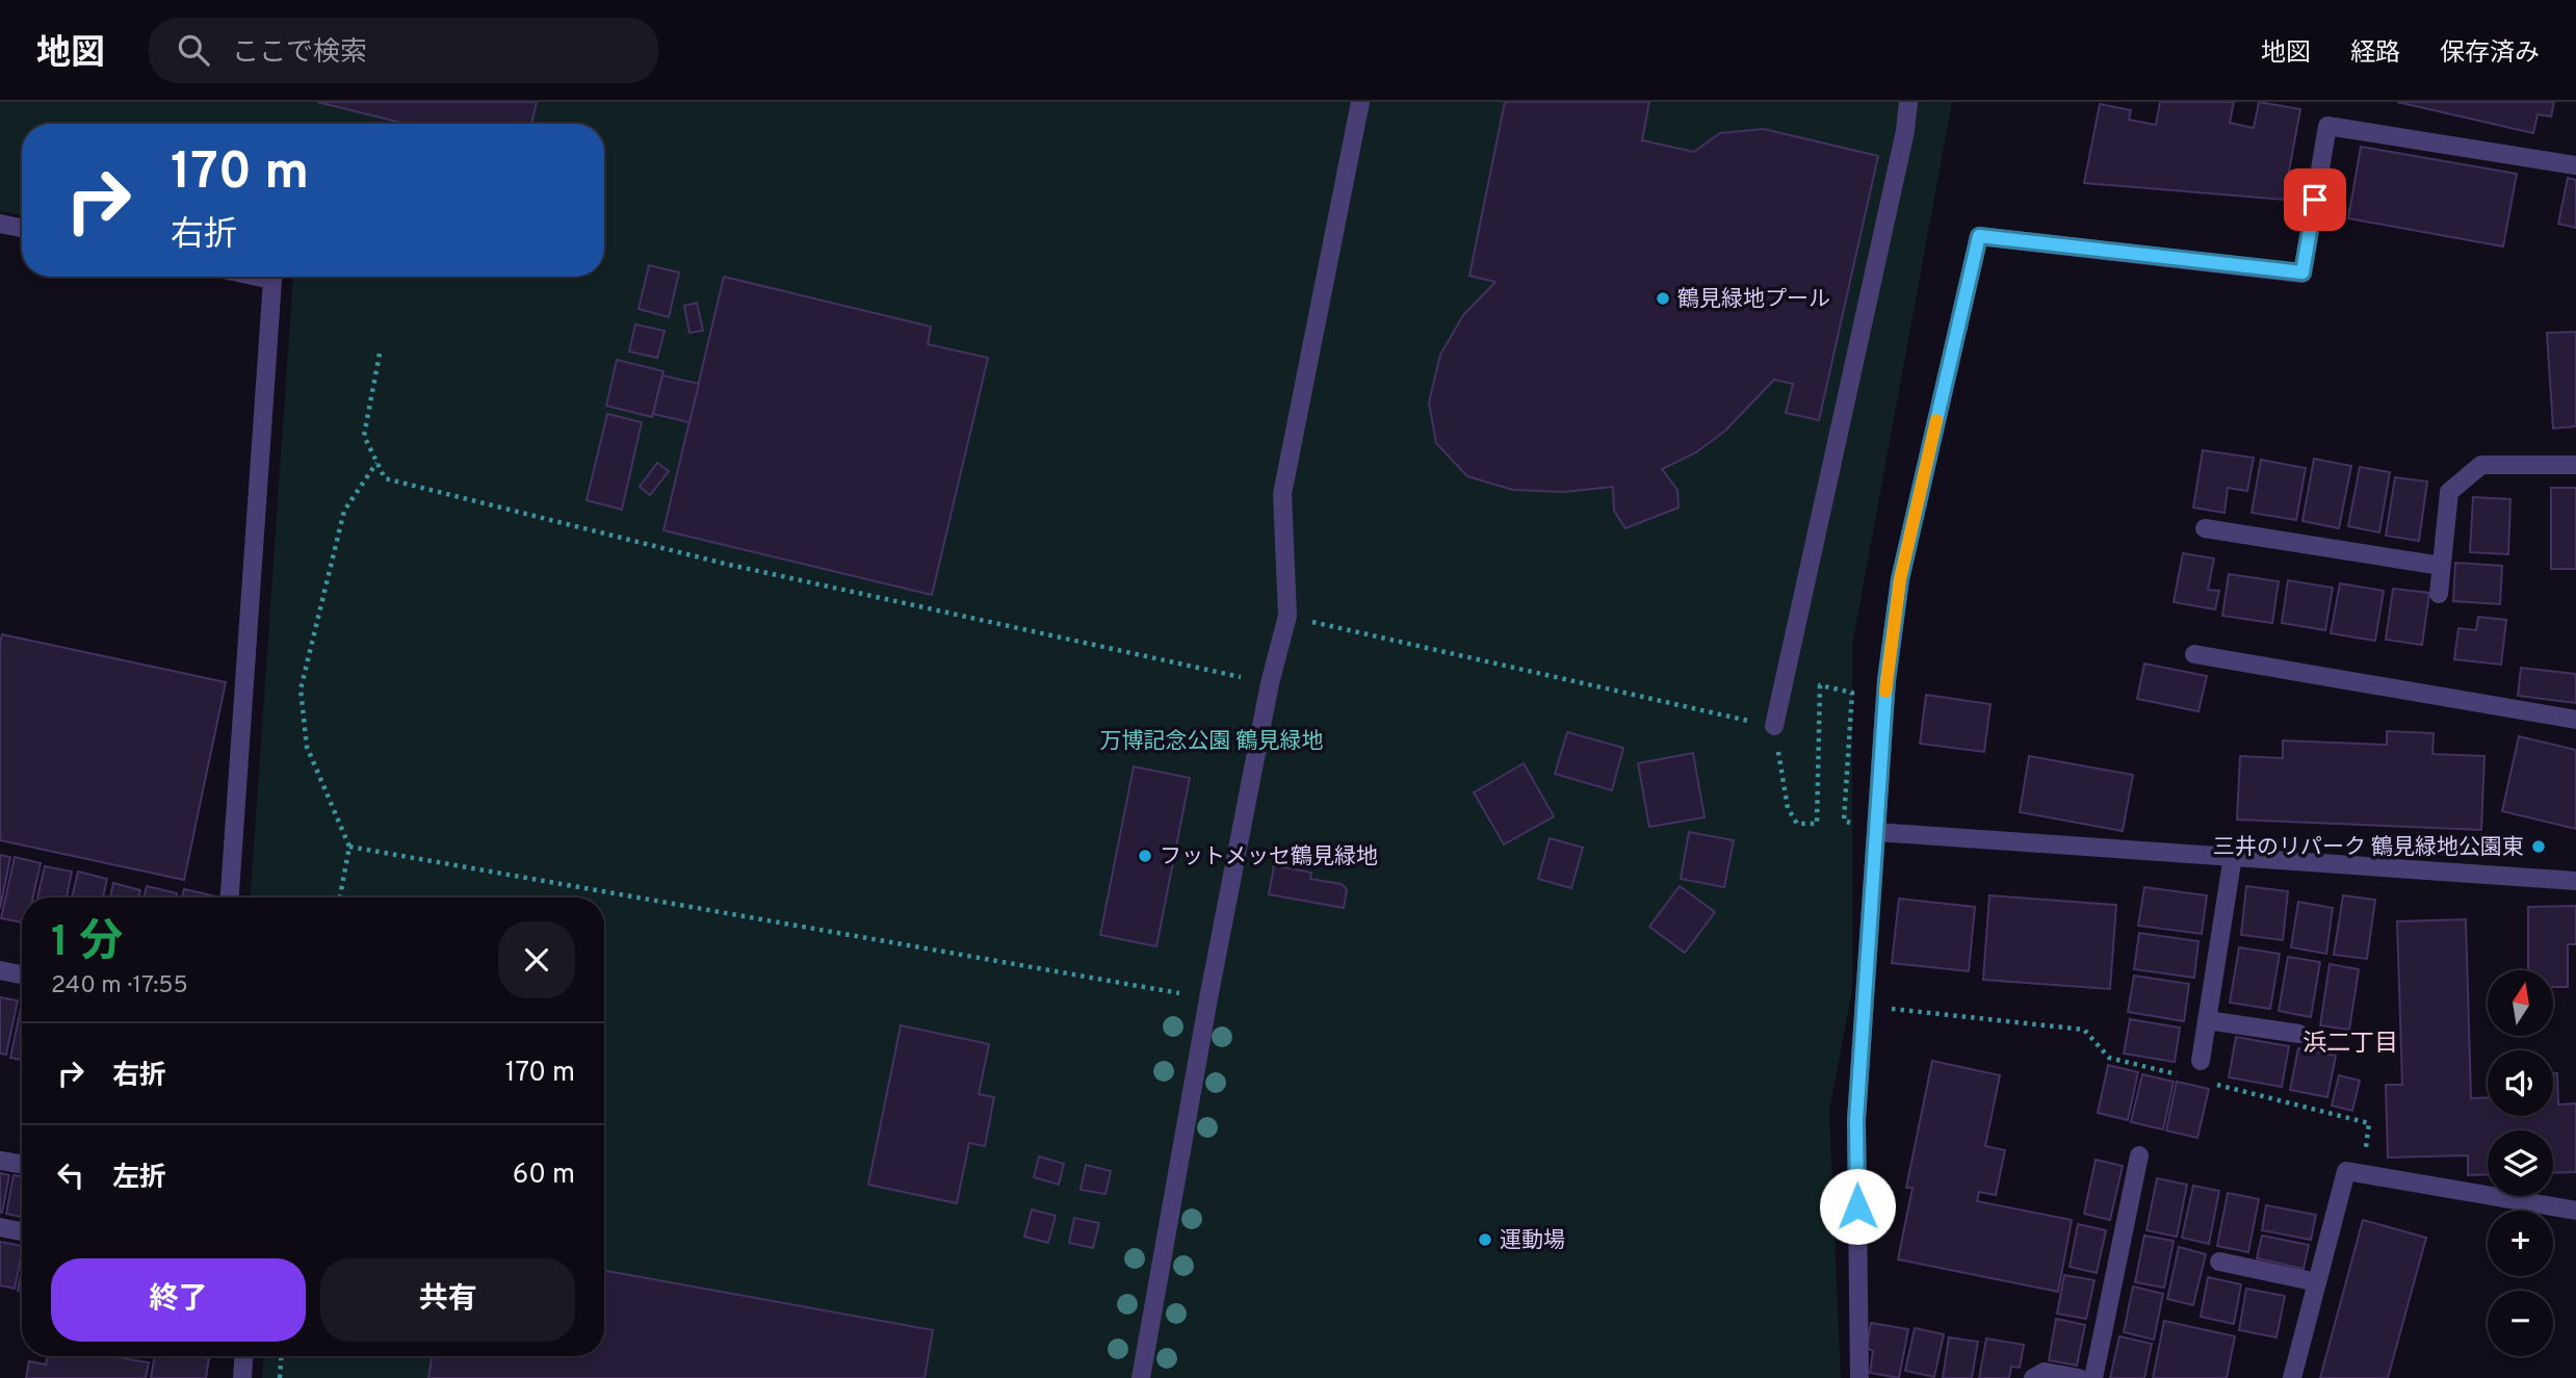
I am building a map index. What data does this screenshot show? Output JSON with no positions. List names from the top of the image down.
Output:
{
  "districts": ["浜二丁目"],
  "parks": ["万博記念公園 鶴見緑地"],
  "places": [
    "鶴見緑地プール",
    "三井のリパーク 鶴見緑地公園東",
    "フットメッセ鶴見緑地",
    "運動場"
  ],
  "north": "top",
  "page": {
    "header": "地図",
    "search": "ここで検索",
    "nav": ["地図", "経路", "保存済み"],
    "turn": ["170 m", "右折"],
    "heading": ["1 分", "240 m · 17:55"],
    "map_buttons": ["+", "−"],
    "list": [
      {
        "name": "右折",
        "value": "170 m"
      },
      {
        "name": "左折",
        "value": "60 m"
      }
    ],
    "buttons": ["終了", "共有"]
  }
}
